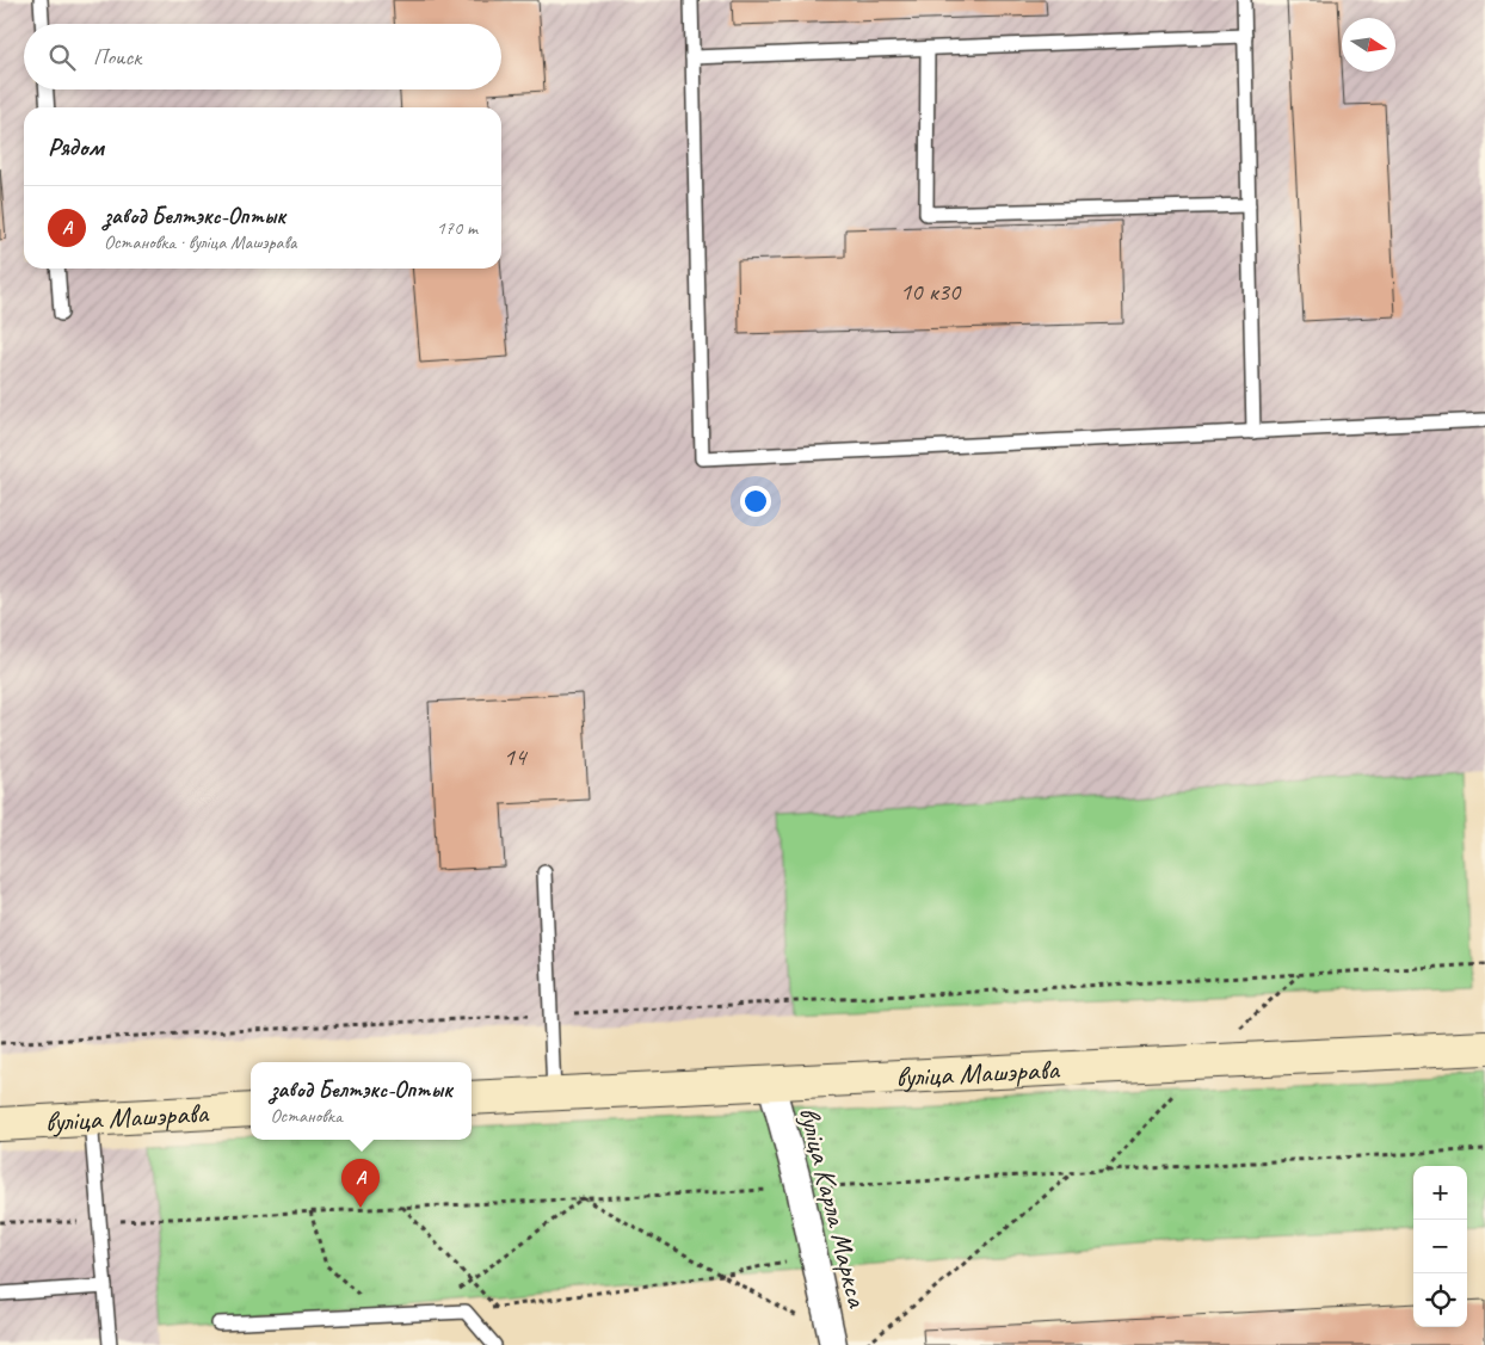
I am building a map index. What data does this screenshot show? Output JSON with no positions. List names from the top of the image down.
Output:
{
  "streets": {
    "street": ["вуліца Машэрава", "вуліца Карла Маркса"]
  },
  "crossings": [
    ["вуліца Машэрава", "вуліца Карла Маркса"]
  ],
  "house_numbers": ["10 к30", "14"],
  "north": "right",
  "page": {
    "search": "Поиск",
    "heading": "Рядом",
    "list": [
      {
        "mark": "A",
        "name": "завод Белтэкс-Оптык",
        "note": "Остановка · вуліца Машэрава",
        "value": "170 m"
      }
    ],
    "popup": ["завод Белтэкс-Оптык", "Остановка"],
    "pins": "A",
    "map_buttons": ["+", "−"]
  }
}
